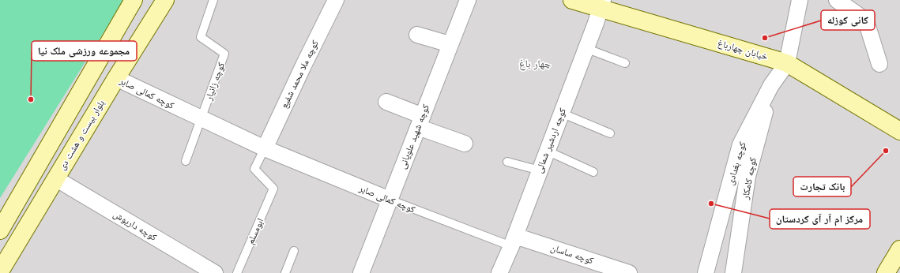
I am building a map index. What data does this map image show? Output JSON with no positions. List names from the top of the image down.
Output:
{
  "streets": {
    "main road": ["خیابان چهارباغ", "بلوار بیست و هشت دی"],
    "street": [
      "کوچه ملا محمد شفیع",
      "کوچه کمالی صابر",
      "کوچه شهید علویانی",
      "کوچه اردشیر شمالی",
      "کوچه بغدادی",
      "کوچه کامکار",
      "کوچه داریوش",
      "کوچه ساسان"
    ],
    "lane": ["کوچه زانیار", "ابومسلم"]
  },
  "crossings": [
    ["خیابان چهارباغ", "کوچه اردشیر شمالی"],
    ["خیابان چهارباغ", "کوچه بغدادی"],
    ["کوچه ملا محمد شفیع", "کوچه کمالی صابر"],
    ["کوچه ملا محمد شفیع", "ابومسلم"],
    ["کوچه زانیار", "کوچه کمالی صابر"],
    ["کوچه کمالی صابر", "بلوار بیست و هشت دی"],
    ["کوچه کمالی صابر", "کوچه شهید علویانی"],
    ["کوچه کمالی صابر", "کوچه اردشیر شمالی"],
    ["کوچه کمالی صابر", "ابومسلم"],
    ["کوچه کمالی صابر", "کوچه ساسان"],
    ["بلوار بیست و هشت دی", "کوچه داریوش"],
    ["کوچه اردشیر شمالی", "کوچه ساسان"],
    ["کوچه بغدادی", "کوچه کامکار"]
  ],
  "districts": ["چهار باغ"],
  "places": [
    "کانی کوزله",
    "مجموعه ورزشی ملک نیا",
    "بانک تجارت",
    "مرکز ام آر آی کردستان"
  ]
}
